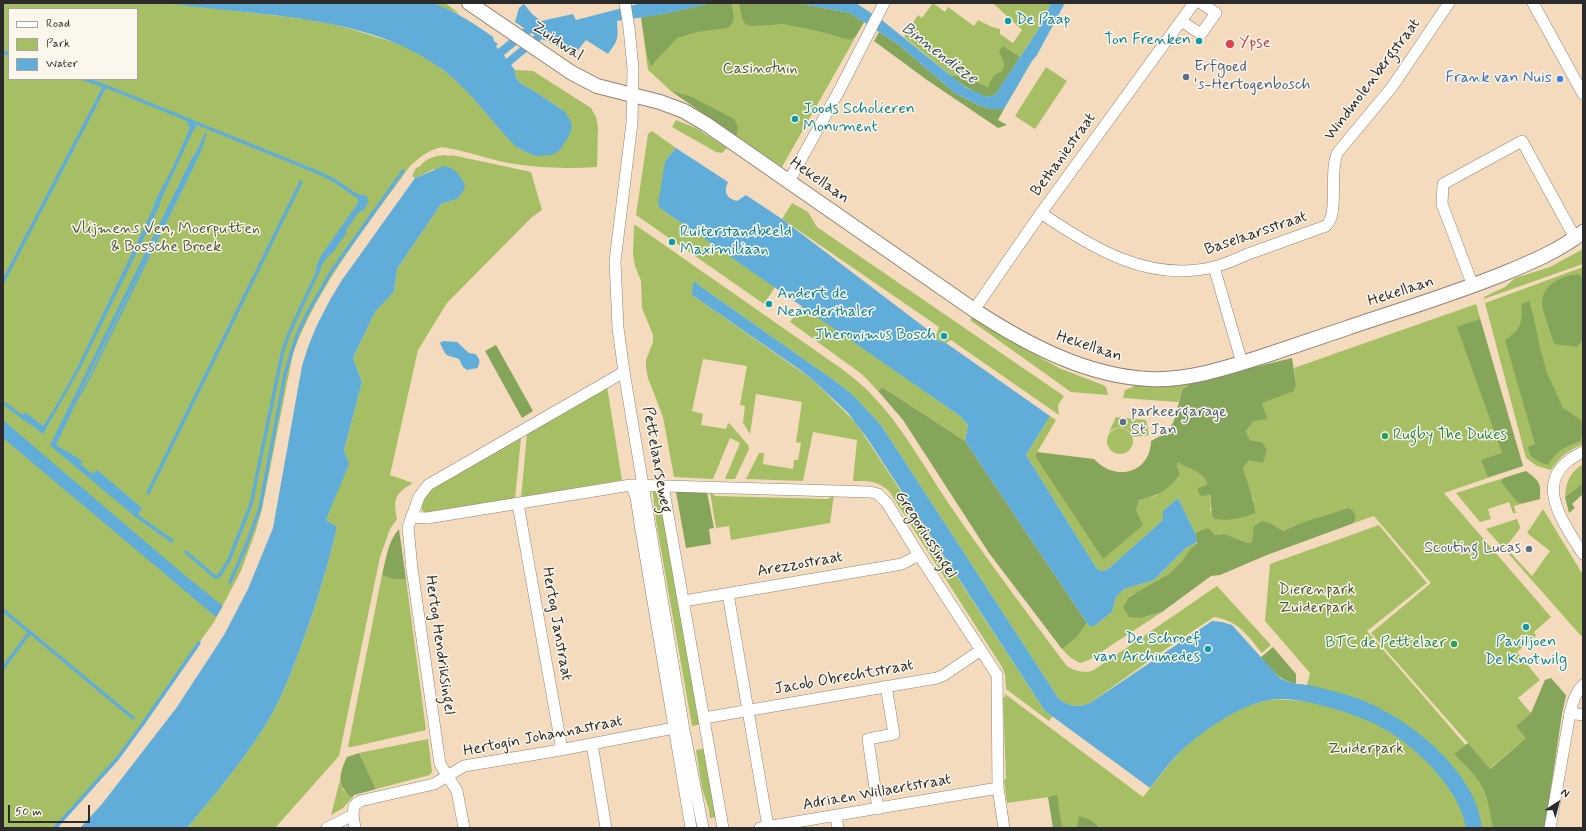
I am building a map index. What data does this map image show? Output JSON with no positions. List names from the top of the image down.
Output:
{
  "streets": {
    "main road": ["Zuidwal", "Hekellaan"],
    "street": [
      "Windmolenbergstraat",
      "Bethaniestraat",
      "Baselaarsstraat",
      "Pettelaarseweg",
      "Gregoriussingel",
      "Arezzostraat",
      "Hertog Janstraat",
      "Hertog Hendriksingel",
      "Jacob Obrechtstraat",
      "Hertogin Johannastraat",
      "Adriaen Willaertstraat"
    ]
  },
  "crossings": [
    ["Zuidwal", "Hekellaan"],
    ["Zuidwal", "Pettelaarseweg"],
    ["Windmolenbergstraat", "Baselaarsstraat"],
    ["Bethaniestraat", "Hekellaan"],
    ["Bethaniestraat", "Baselaarsstraat"],
    ["Hekellaan", "Pettelaarseweg"],
    ["Pettelaarseweg", "Gregoriussingel"],
    ["Pettelaarseweg", "Arezzostraat"],
    ["Pettelaarseweg", "Hertog Hendriksingel"],
    ["Pettelaarseweg", "Jacob Obrechtstraat"],
    ["Pettelaarseweg", "Hertogin Johannastraat"],
    ["Gregoriussingel", "Arezzostraat"],
    ["Gregoriussingel", "Jacob Obrechtstraat"],
    ["Gregoriussingel", "Adriaen Willaertstraat"],
    ["Hertog Janstraat", "Hertogin Johannastraat"],
    ["Hertog Hendriksingel", "Hertogin Johannastraat"]
  ],
  "water": ["Binnendieze"],
  "parks": [
    "Casinotuin",
    "Vlijmens Ven, Moerputten & Bossche Broek",
    "Dierenpark Zuiderpark",
    "Zuiderpark"
  ],
  "places": [
    "De Paap",
    "Ton Frenken",
    "Ypse",
    "Erfgoed 's-Hertogenbosch",
    "Frank van Nuis",
    "Joods Scholieren Monument",
    "Ruiterstandbeeld Maximiliaan",
    "Andert de Neanderthaler",
    "Jheronimus Bosch",
    "parkeergarage St Jan",
    "Rugby The Dukes",
    "Scouting Lucas",
    "Paviljoen De Knotwilg",
    "BTC de Pettelaer",
    "De Schroef van Archimedes"
  ],
  "legend": ["Road", "Park", "Water"],
  "scale_bar": "50 m",
  "north": "top right"
}
